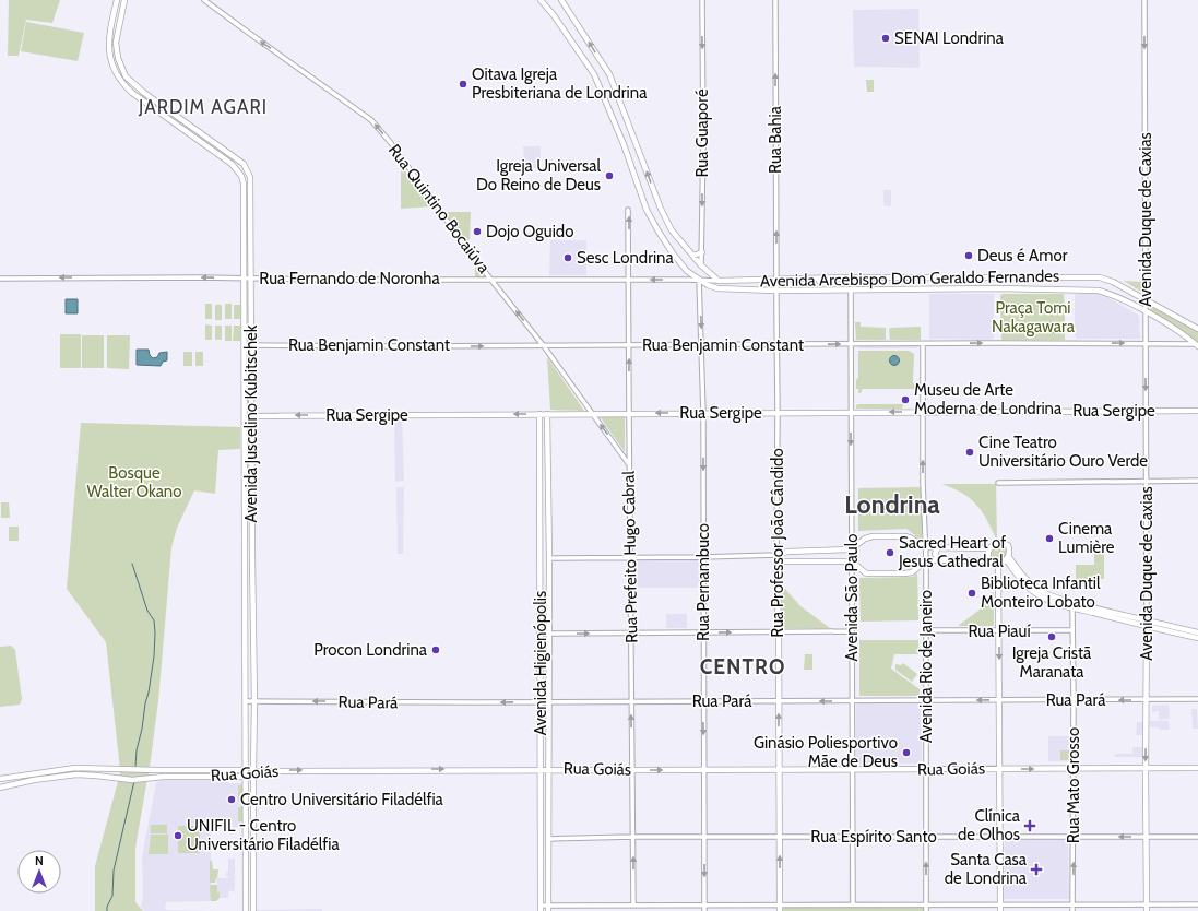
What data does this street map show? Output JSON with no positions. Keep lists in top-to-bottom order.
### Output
{
  "streets": {
    "main road": [
      "Avenida Duque de Caxias",
      "Avenida Arcebispo Dom Geraldo Fernandes",
      "Rua Sergipe",
      "Avenida Juscelino Kubitschek",
      "Rua Professor João Cândido",
      "Avenida Higienópolis",
      "Rua Goiás"
    ],
    "street": [
      "Rua Guaporé",
      "Rua Bahia",
      "Rua Quintino Bocaiúva",
      "Rua Fernando de Noronha",
      "Rua Benjamin Constant",
      "Rua Prefeito Hugo Cabral",
      "Rua Pernambuco",
      "Avenida São Paulo",
      "Rua Piauí",
      "Avenida Rio de Janeiro",
      "Rua Pará",
      "Rua Mato Grosso",
      "Rua Espírito Santo"
    ]
  },
  "crossings": [
    ["Rua Bahia", "Avenida Arcebispo Dom Geraldo Fernandes"],
    ["Rua Bahia", "Rua Professor João Cândido"],
    ["Rua Quintino Bocaiúva", "Rua Fernando de Noronha"],
    ["Rua Quintino Bocaiúva", "Rua Benjamin Constant"],
    ["Rua Quintino Bocaiúva", "Rua Sergipe"],
    ["Rua Quintino Bocaiúva", "Rua Prefeito Hugo Cabral"],
    ["Avenida Duque de Caxias", "Avenida Arcebispo Dom Geraldo Fernandes"],
    ["Avenida Duque de Caxias", "Rua Benjamin Constant"],
    ["Avenida Duque de Caxias", "Rua Sergipe"],
    ["Avenida Duque de Caxias", "Rua Pará"],
    ["Avenida Duque de Caxias", "Rua Goiás"],
    ["Avenida Duque de Caxias", "Rua Espírito Santo"],
    ["Rua Fernando de Noronha", "Avenida Arcebispo Dom Geraldo Fernandes"],
    ["Rua Fernando de Noronha", "Avenida Juscelino Kubitschek"],
    ["Rua Fernando de Noronha", "Rua Prefeito Hugo Cabral"],
    ["Rua Fernando de Noronha", "Rua Pernambuco"],
    ["Avenida Arcebispo Dom Geraldo Fernandes", "Rua Benjamin Constant"],
    ["Avenida Arcebispo Dom Geraldo Fernandes", "Rua Professor João Cândido"],
    ["Avenida Arcebispo Dom Geraldo Fernandes", "Rua Pernambuco"],
    ["Avenida Arcebispo Dom Geraldo Fernandes", "Avenida São Paulo"],
    ["Rua Benjamin Constant", "Avenida Juscelino Kubitschek"],
    ["Rua Benjamin Constant", "Rua Professor João Cândido"],
    ["Rua Benjamin Constant", "Rua Prefeito Hugo Cabral"],
    ["Rua Benjamin Constant", "Rua Pernambuco"],
    ["Rua Benjamin Constant", "Avenida São Paulo"],
    ["Rua Benjamin Constant", "Avenida Rio de Janeiro"],
    ["Rua Sergipe", "Avenida Juscelino Kubitschek"],
    ["Rua Sergipe", "Rua Professor João Cândido"],
    ["Rua Sergipe", "Rua Prefeito Hugo Cabral"],
    ["Rua Sergipe", "Rua Pernambuco"],
    ["Rua Sergipe", "Avenida São Paulo"],
    ["Rua Sergipe", "Avenida Higienópolis"],
    ["Rua Sergipe", "Avenida Rio de Janeiro"],
    ["Avenida Juscelino Kubitschek", "Rua Pará"],
    ["Avenida Juscelino Kubitschek", "Rua Goiás"],
    ["Rua Professor João Cândido", "Rua Pará"],
    ["Rua Professor João Cândido", "Rua Goiás"],
    ["Rua Professor João Cândido", "Rua Espírito Santo"],
    ["Rua Prefeito Hugo Cabral", "Rua Pará"],
    ["Rua Prefeito Hugo Cabral", "Rua Goiás"],
    ["Rua Prefeito Hugo Cabral", "Rua Espírito Santo"],
    ["Rua Pernambuco", "Rua Pará"],
    ["Rua Pernambuco", "Rua Goiás"],
    ["Rua Pernambuco", "Rua Espírito Santo"],
    ["Avenida São Paulo", "Rua Pará"],
    ["Avenida São Paulo", "Rua Goiás"],
    ["Avenida São Paulo", "Rua Espírito Santo"],
    ["Rua Piauí", "Avenida Rio de Janeiro"],
    ["Rua Piauí", "Rua Mato Grosso"],
    ["Avenida Higienópolis", "Rua Pará"],
    ["Avenida Higienópolis", "Rua Goiás"],
    ["Avenida Higienópolis", "Rua Espírito Santo"],
    ["Avenida Rio de Janeiro", "Rua Pará"],
    ["Avenida Rio de Janeiro", "Rua Goiás"],
    ["Avenida Rio de Janeiro", "Rua Espírito Santo"],
    ["Rua Pará", "Rua Mato Grosso"],
    ["Rua Goiás", "Rua Mato Grosso"],
    ["Rua Mato Grosso", "Rua Espírito Santo"]
  ],
  "one_way": [
    "Rua Guaporé",
    "Rua Bahia",
    "Rua Quintino Bocaiúva",
    "Avenida Duque de Caxias",
    "Rua Fernando de Noronha",
    "Rua Benjamin Constant",
    "Rua Sergipe",
    "Rua Prefeito Hugo Cabral",
    "Rua Pernambuco",
    "Avenida Rio de Janeiro",
    "Rua Pará"
  ],
  "districts": ["JARDIM AGARI", "Londrina", "CENTRO"],
  "parks": ["Praça Tomi Nakagawara", "Bosque Walter Okano"],
  "places": {
    "other": [
      "SENAI Londrina",
      "Oitava Igreja Presbiteriana de Londrina",
      "Igreja Universal Do Reino de Deus",
      "Dojo Oguido",
      "Deus é Amor",
      "Sesc Londrina",
      "Museu de Arte Moderna de Londrina",
      "Cine Teatro Universitário Ouro Verde",
      "Cinema Lumière",
      "Sacred Heart of Jesus Cathedral",
      "Biblioteca Infantil Monteiro Lobato",
      "Igreja Cristã Maranata",
      "Procon Londrina",
      "Ginásio Poliesportivo Mãe de Deus",
      "Centro Universitário Filadélfia",
      "UNIFIL - Centro Universitário Filadélfia"
    ],
    "health": ["Clínica de Olhos", "Santa Casa de Londrina"]
  },
  "north": "top"
}
